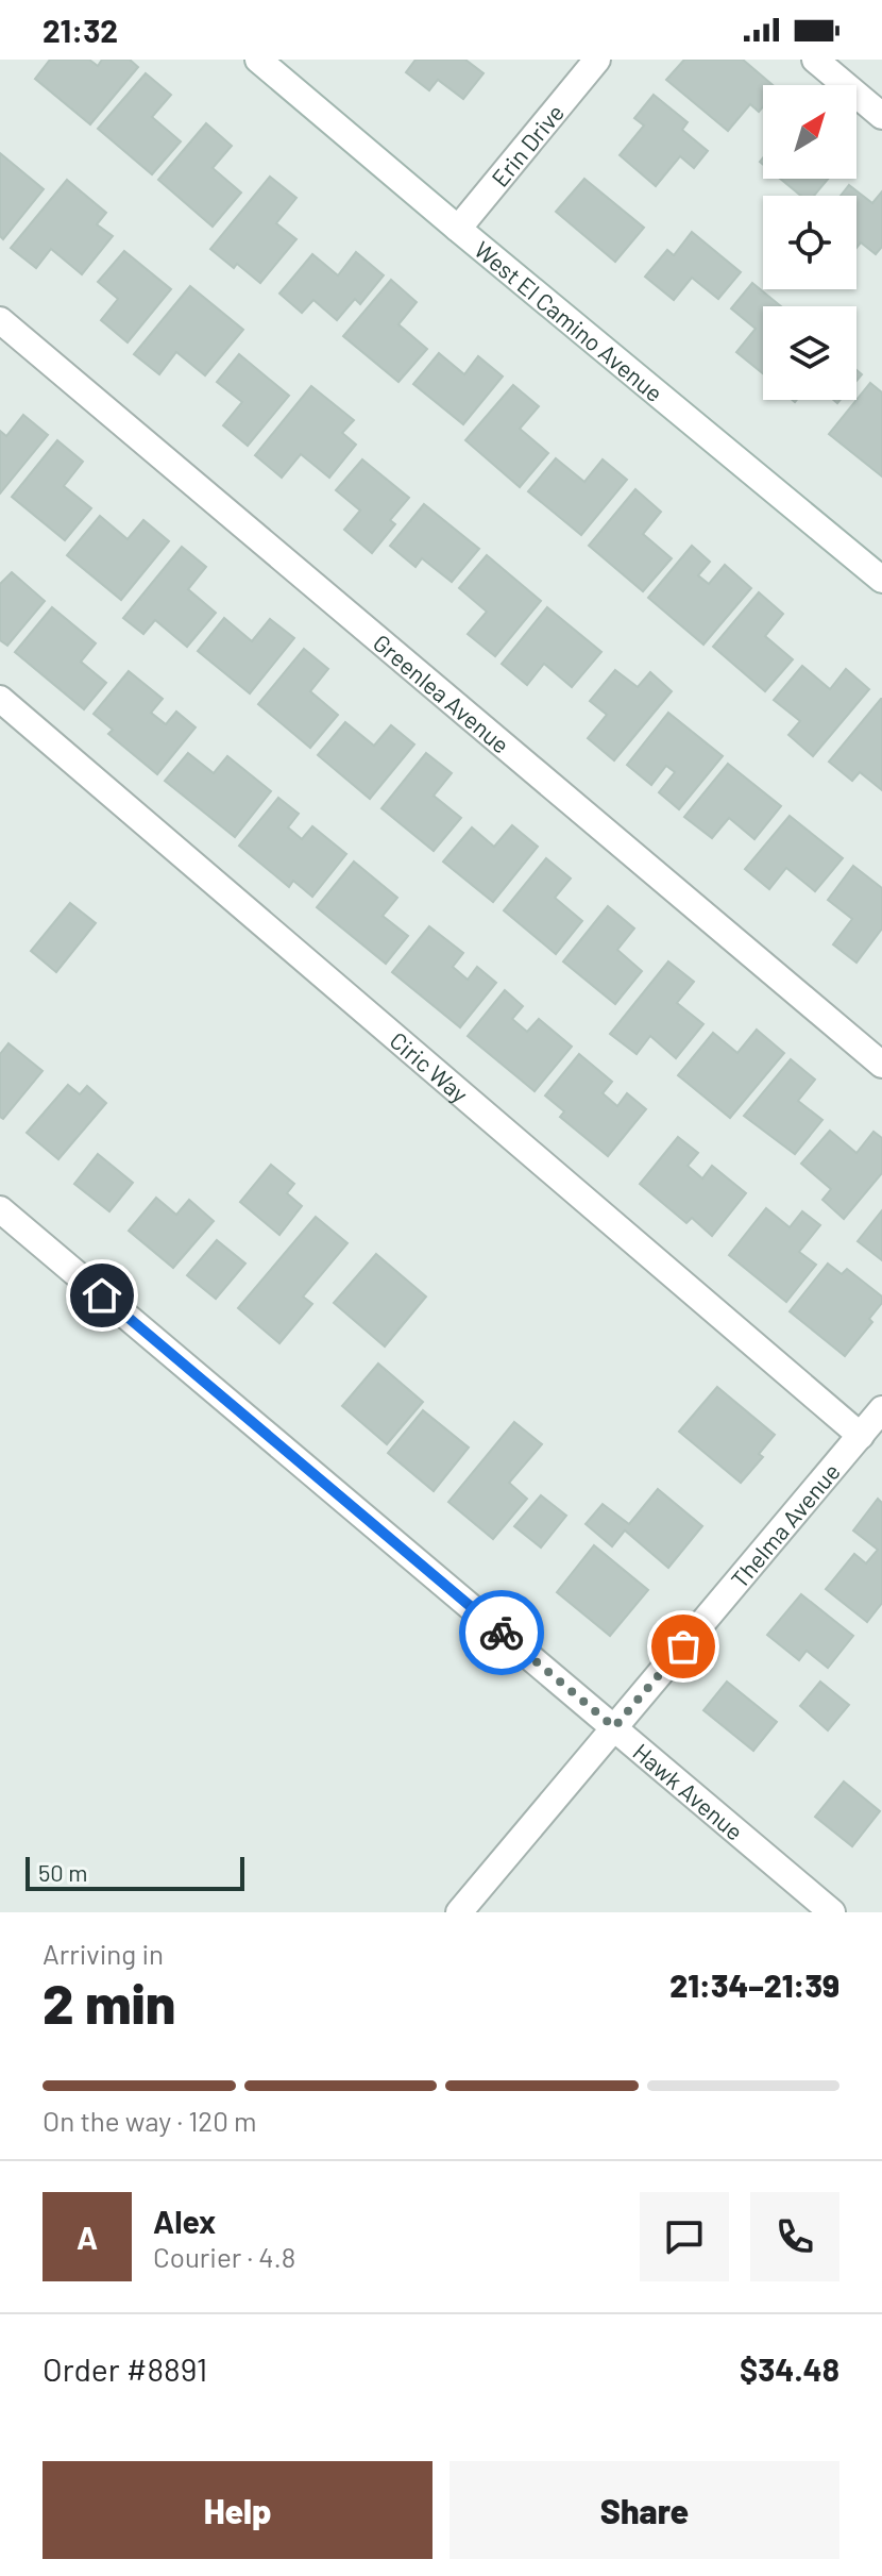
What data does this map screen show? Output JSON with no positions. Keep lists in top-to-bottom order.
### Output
{
  "streets": {
    "street": [
      "Erin Drive",
      "West El Camino Avenue",
      "Greenlea Avenue",
      "Ciric Way",
      "Thelma Avenue",
      "Hawk Avenue"
    ]
  },
  "crossings": [
    ["Erin Drive", "West El Camino Avenue"],
    ["Ciric Way", "Thelma Avenue"],
    ["Thelma Avenue", "Hawk Avenue"]
  ],
  "scale_bar": "50 m",
  "north": "top right",
  "page": {
    "status": "21:32",
    "scale": "50 m",
    "heading": ["2 min", "Arriving in", "21:34–21:39"],
    "panel": [
      "Alex",
      "Courier · 4.8",
      "Order #8891",
      "$34.48"
    ],
    "bar": "On the way · 120 m",
    "round": "A",
    "buttons": ["Help", "Share"]
  }
}
